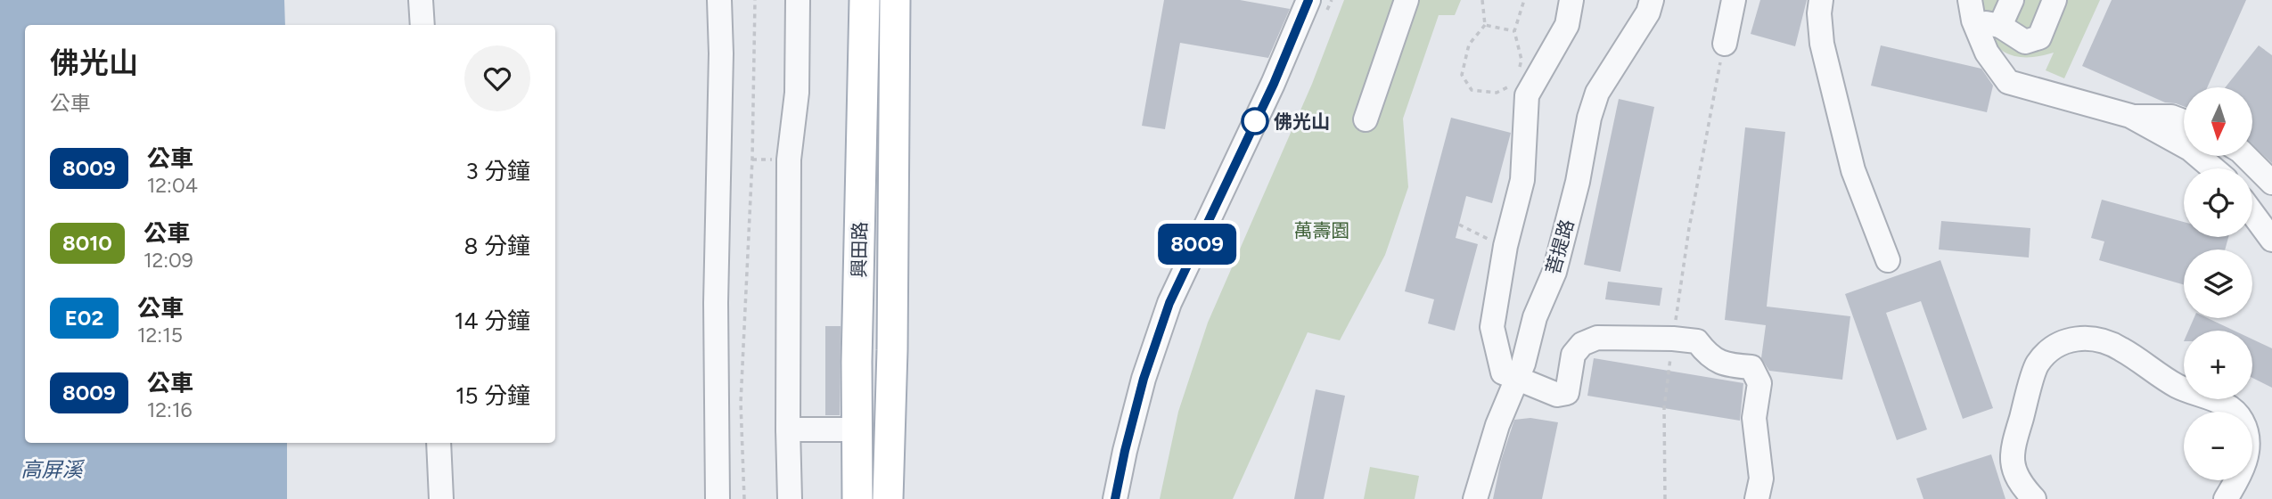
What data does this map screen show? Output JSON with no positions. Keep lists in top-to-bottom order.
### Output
{
  "streets": {
    "main road": ["興田路"],
    "street": ["菩提路"]
  },
  "water": ["高屏溪"],
  "parks": ["萬壽園"],
  "places": ["佛光山"],
  "lines": ["bus line 8009"],
  "north": "bottom",
  "page": {
    "on_map": "8009",
    "heading": ["佛光山", "公車"],
    "map_buttons": ["+", "−"],
    "list": [
      {
        "mark": "8009",
        "name": "公車",
        "note": "12:04",
        "value": "3 分鐘"
      },
      {
        "mark": "8010",
        "name": "公車",
        "note": "12:09",
        "value": "8 分鐘"
      },
      {
        "mark": "E02",
        "name": "公車",
        "note": "12:15",
        "value": "14 分鐘"
      },
      {
        "mark": "8009",
        "name": "公車",
        "note": "12:16",
        "value": "15 分鐘"
      }
    ]
  }
}
